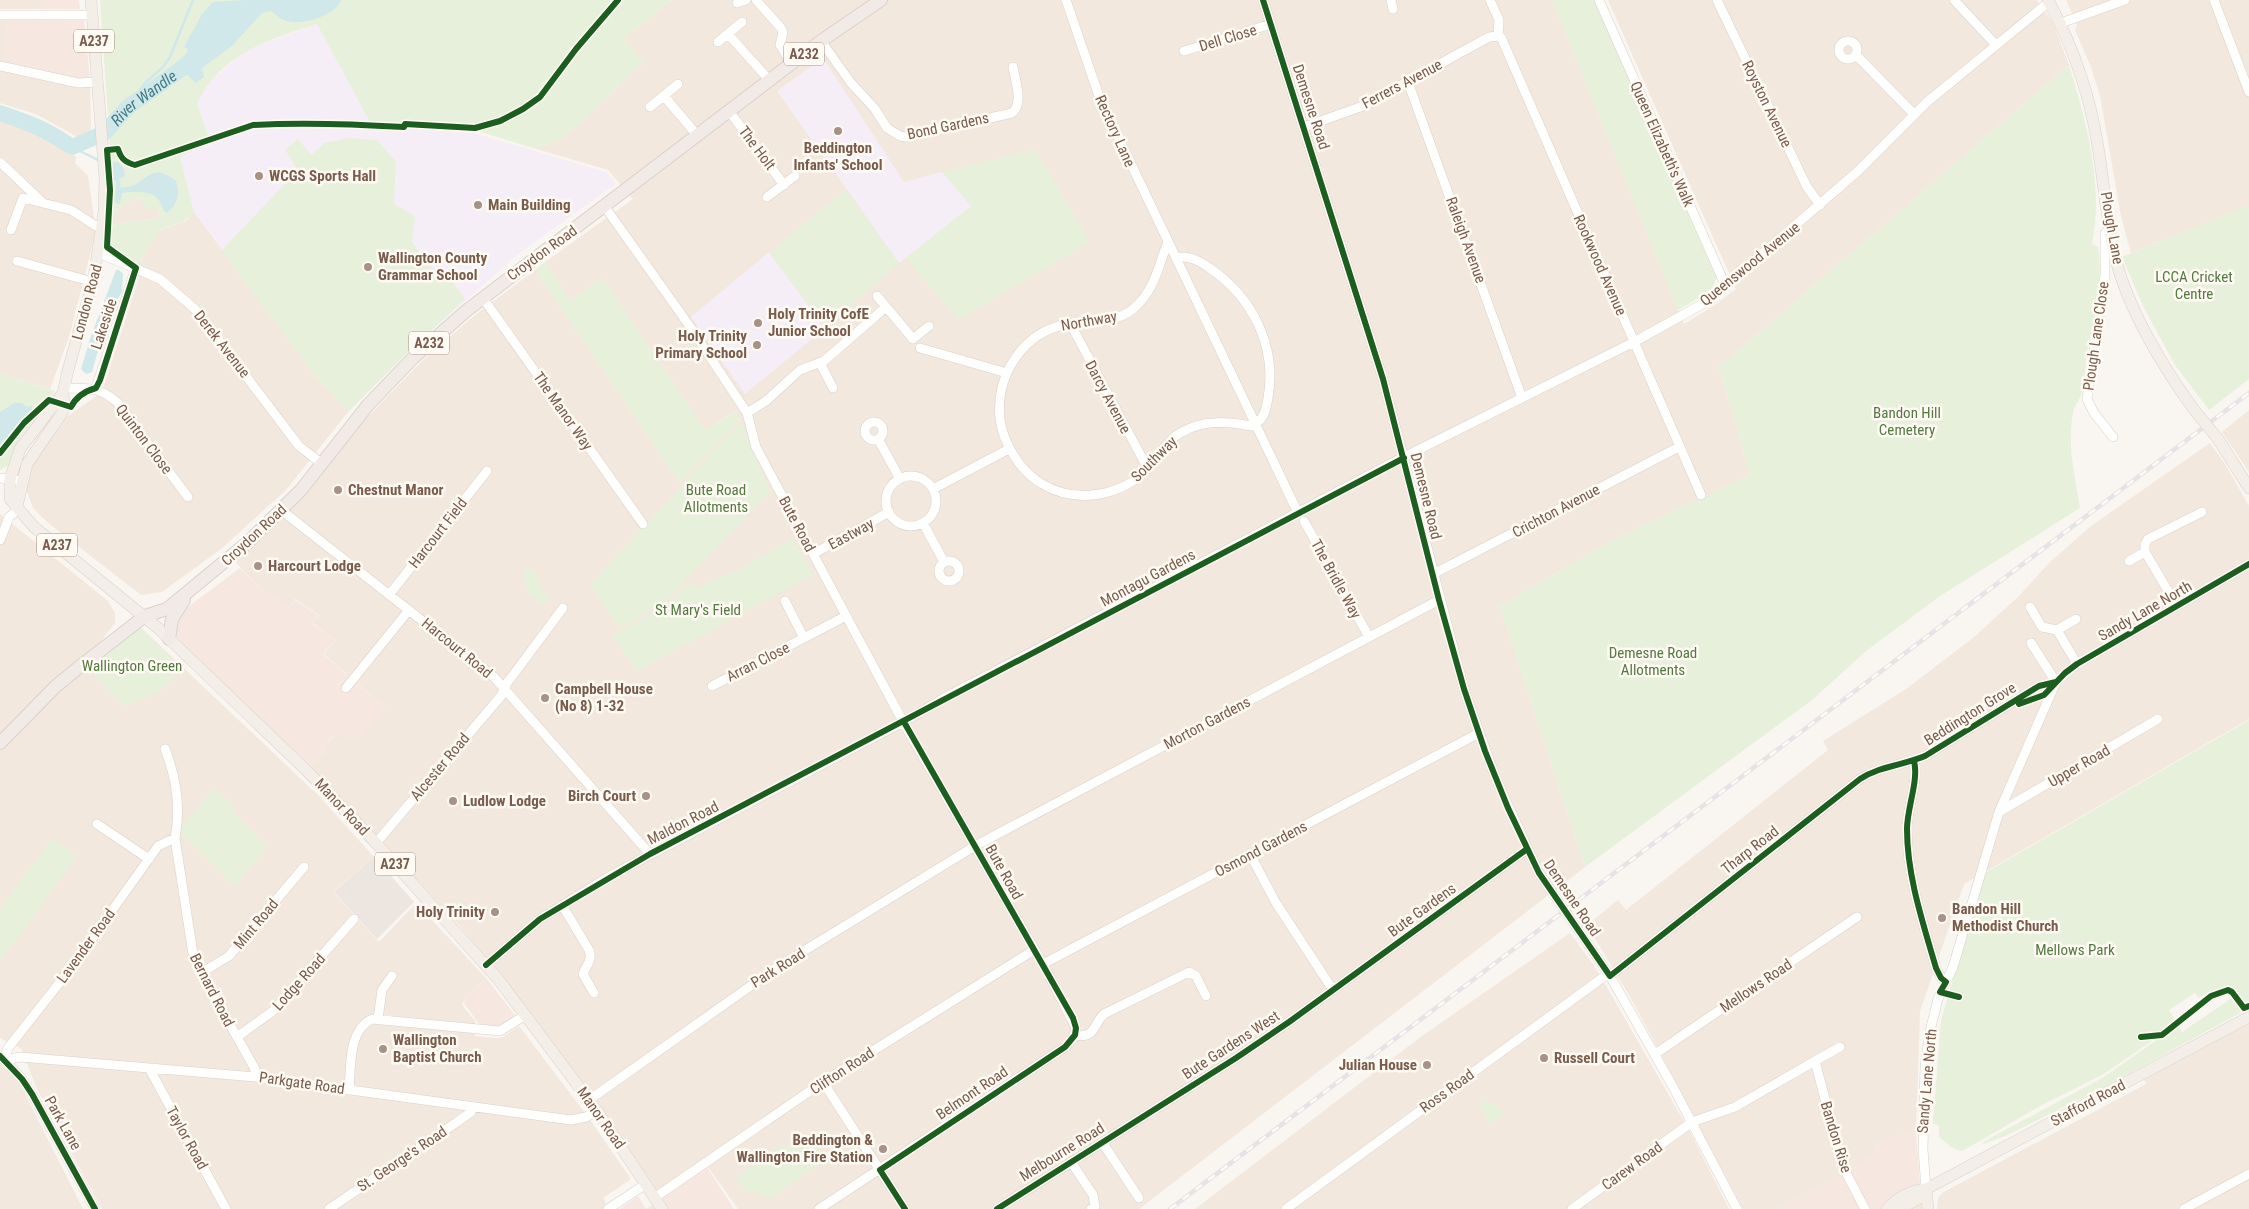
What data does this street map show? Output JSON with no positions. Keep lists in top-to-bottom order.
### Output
{
  "streets": {
    "highway": ["A232", "Croydon Road"],
    "main road": [
      "A237",
      "Plough Lane",
      "London Road",
      "Manor Road",
      "Stafford Road"
    ],
    "street": [
      "Dell Close",
      "Ferrers Avenue",
      "Royston Avenue",
      "Demesne Road",
      "Bond Gardens",
      "Rectory Lane",
      "Queen Elizabeth's Walk",
      "The Holt",
      "Raleigh Avenue",
      "Queenswood Avenue",
      "Rookwood Avenue",
      "Northway",
      "Lakeside",
      "Plough Lane Close",
      "Derek Avenue",
      "Darcy Avenue",
      "The Manor Way",
      "Quinton Close",
      "Southway",
      "Crichton Avenue",
      "Bute Road",
      "Harcourt Field",
      "Eastway",
      "Montagu Gardens",
      "The Bridle Way",
      "Sandy Lane North",
      "Harcourt Road",
      "Arran Close",
      "Beddington Grove",
      "Morton Gardens",
      "Upper Road",
      "Alcester Road",
      "Maldon Road",
      "Osmond Gardens",
      "Tharp Road",
      "Bute Gardens",
      "Mint Road",
      "Lavender Road",
      "Park Road",
      "Lodge Road",
      "Mellows Road",
      "Bernard Road",
      "Bute Gardens West",
      "Clifton Road",
      "Parkgate Road",
      "Ross Road",
      "Belmont Road",
      "Park Lane",
      "Bandon Rise",
      "Taylor Road",
      "Melbourne Road",
      "St. George's Road",
      "Carew Road"
    ]
  },
  "crossings": [
    ["Dell Close", "Demesne Road"],
    ["A237", "A232"],
    ["A237", "Croydon Road"],
    ["A237", "London Road"],
    ["A237", "Manor Road"],
    ["A232", "Croydon Road"],
    ["A232", "Manor Road"],
    ["Ferrers Avenue", "Demesne Road"],
    ["Ferrers Avenue", "Raleigh Avenue"],
    ["Ferrers Avenue", "Rookwood Avenue"],
    ["Royston Avenue", "Queenswood Avenue"],
    ["Demesne Road", "Queenswood Avenue"],
    ["Demesne Road", "Crichton Avenue"],
    ["Demesne Road", "Montagu Gardens"],
    ["Demesne Road", "Morton Gardens"],
    ["Demesne Road", "Osmond Gardens"],
    ["Demesne Road", "Tharp Road"],
    ["Demesne Road", "Bute Gardens"],
    ["Demesne Road", "Mellows Road"],
    ["Demesne Road", "Ross Road"],
    ["Demesne Road", "Carew Road"],
    ["Bond Gardens", "Croydon Road"],
    ["Rectory Lane", "Northway"],
    ["Rectory Lane", "Southway"],
    ["Rectory Lane", "Montagu Gardens"],
    ["Queen Elizabeth's Walk", "Queenswood Avenue"],
    ["The Holt", "Croydon Road"],
    ["Plough Lane", "Queenswood Avenue"],
    ["Plough Lane", "Plough Lane Close"],
    ["Raleigh Avenue", "Queenswood Avenue"],
    ["Croydon Road", "Derek Avenue"],
    ["Croydon Road", "The Manor Way"],
    ["Croydon Road", "Bute Road"],
    ["Croydon Road", "Harcourt Road"],
    ["Croydon Road", "Manor Road"],
    ["Queenswood Avenue", "Rookwood Avenue"],
    ["Queenswood Avenue", "Montagu Gardens"],
    ["Rookwood Avenue", "Crichton Avenue"],
    ["London Road", "Derek Avenue"],
    ["Northway", "Darcy Avenue"],
    ["Northway", "Southway"],
    ["Lakeside", "Derek Avenue"],
    ["Lakeside", "Quinton Close"],
    ["Darcy Avenue", "Southway"],
    ["Bute Road", "Eastway"],
    ["Bute Road", "Montagu Gardens"],
    ["Bute Road", "Arran Close"],
    ["Bute Road", "Morton Gardens"],
    ["Bute Road", "Maldon Road"],
    ["Bute Road", "Osmond Gardens"],
    ["Bute Road", "Park Road"],
    ["Bute Road", "Clifton Road"],
    ["Bute Road", "Belmont Road"],
    ["Harcourt Field", "Harcourt Road"],
    ["Montagu Gardens", "Maldon Road"],
    ["The Bridle Way", "Morton Gardens"],
    ["Sandy Lane North", "Beddington Grove"],
    ["Sandy Lane North", "Upper Road"],
    ["Sandy Lane North", "Stafford Road"],
    ["Harcourt Road", "Alcester Road"],
    ["Harcourt Road", "Maldon Road"],
    ["Beddington Grove", "Tharp Road"],
    ["Morton Gardens", "Park Road"],
    ["Alcester Road", "Manor Road"],
    ["Manor Road", "Maldon Road"],
    ["Manor Road", "Park Road"],
    ["Manor Road", "Clifton Road"],
    ["Manor Road", "Parkgate Road"],
    ["Tharp Road", "Ross Road"],
    ["Bute Gardens", "Bute Gardens West"],
    ["Mint Road", "Bernard Road"],
    ["Lavender Road", "Bernard Road"],
    ["Lavender Road", "Parkgate Road"],
    ["Lavender Road", "Park Lane"],
    ["Lodge Road", "Bernard Road"],
    ["Bernard Road", "Parkgate Road"],
    ["Bute Gardens West", "Melbourne Road"],
    ["Parkgate Road", "Park Lane"],
    ["Parkgate Road", "Taylor Road"],
    ["Parkgate Road", "St. George's Road"]
  ],
  "water": ["River Wandle"],
  "parks": [
    "LCCA Cricket Centre",
    "Bandon Hill Cemetery",
    "Bute Road Allotments",
    "St Mary's Field",
    "Demesne Road Allotments",
    "Wallington Green",
    "Mellows Park"
  ],
  "places": [
    "Beddington Infants' School",
    "WCGS Sports Hall",
    "Main Building",
    "Wallington County Grammar School",
    "Holy Trinity CofE Junior School",
    "Holy Trinity Primary School",
    "Chestnut Manor",
    "Harcourt Lodge",
    "Campbell House (No 8) 1-32",
    "Birch Court",
    "Ludlow Lodge",
    "Holy Trinity",
    "Bandon Hill Methodist Church",
    "Wallington Baptist Church",
    "Russell Court",
    "Julian House",
    "Beddington & Wallington Fire Station"
  ]
}
